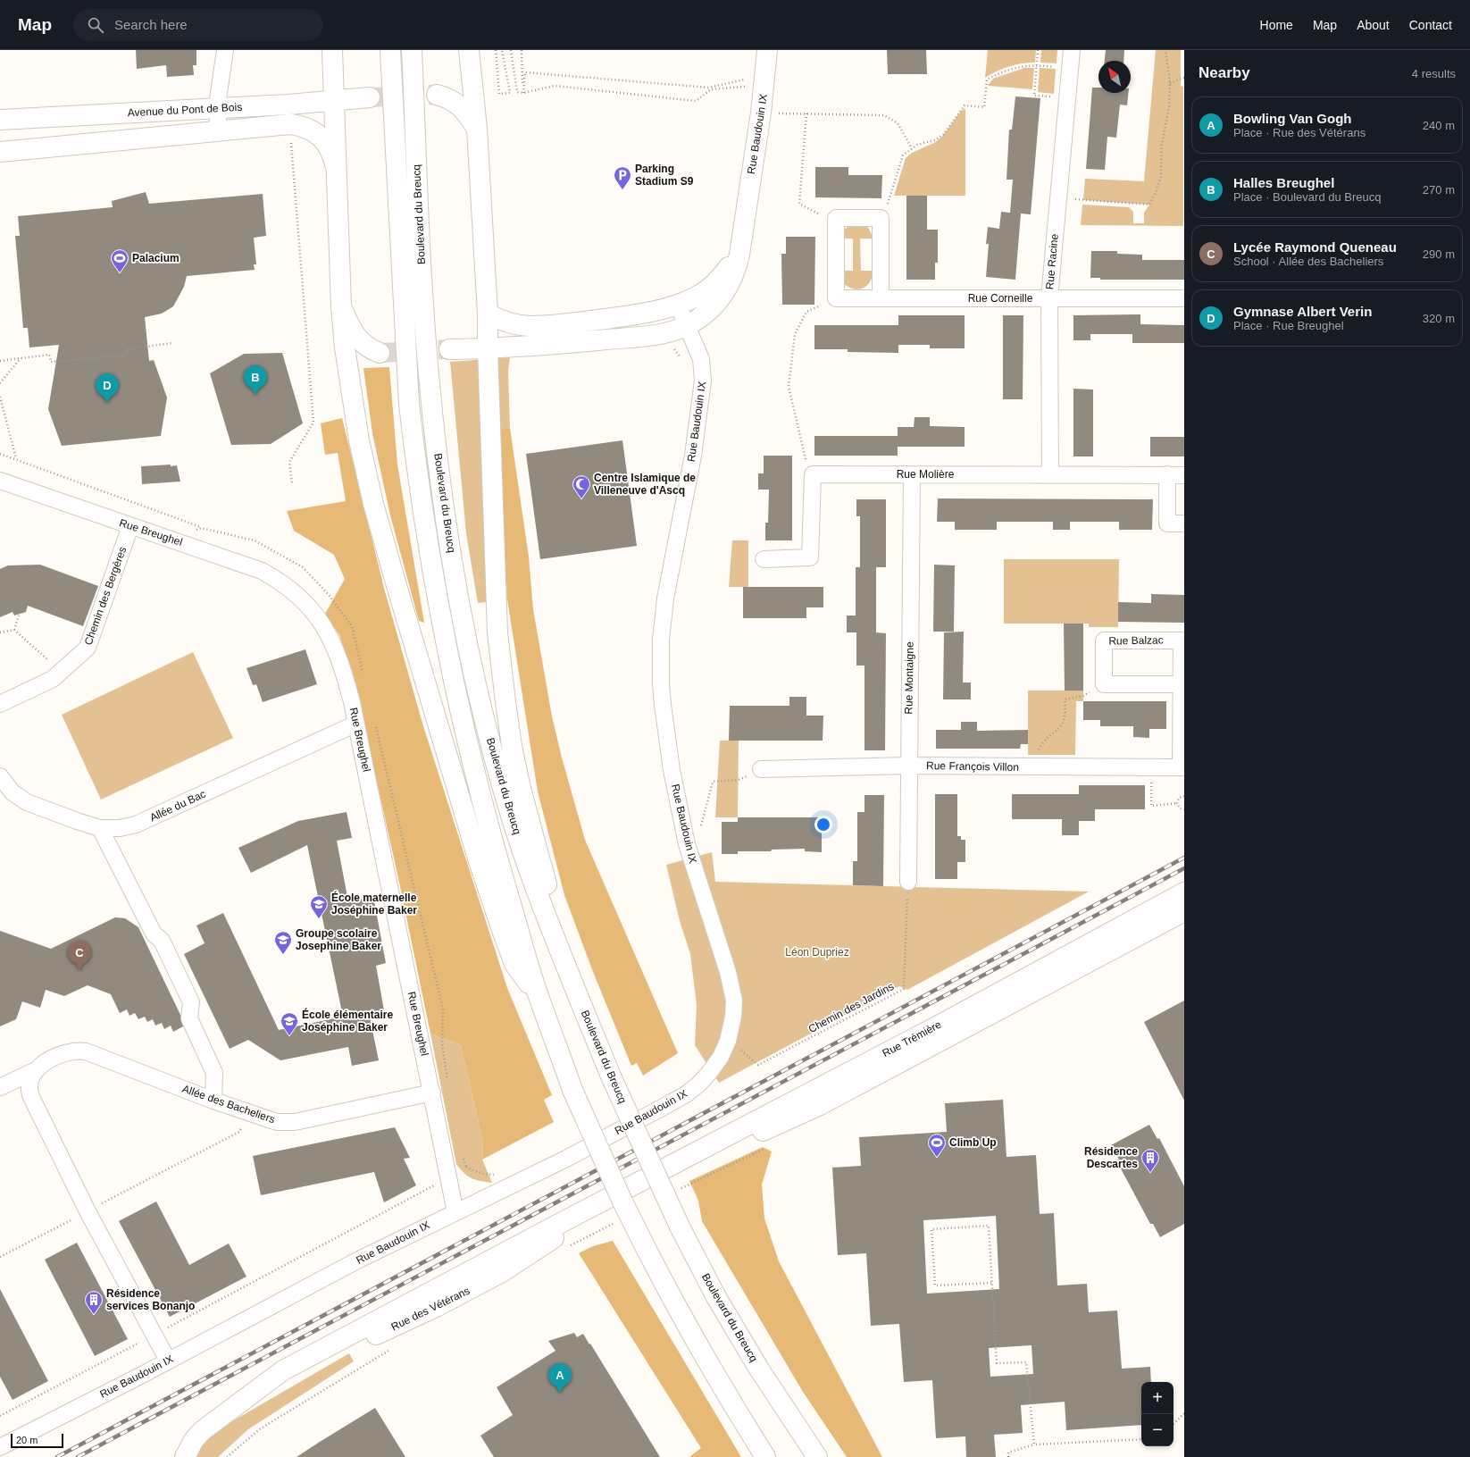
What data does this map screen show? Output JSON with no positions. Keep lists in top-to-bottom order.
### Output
{
  "streets": {
    "main road": [
      "Avenue du Pont de Bois",
      "Rue Baudouin IX",
      "Boulevard du Breucq",
      "Rue Trémière",
      "Rue des Vétérans"
    ],
    "street": [
      "Rue Racine",
      "Rue Corneille",
      "Rue Molière",
      "Rue Breughel",
      "Chemin des Bergères",
      "Rue Balzac",
      "Rue Montaigne",
      "Rue François Villon",
      "Allée du Bac",
      "Allée des Bacheliers"
    ],
    "path": ["Chemin des Jardins"]
  },
  "crossings": [
    ["Rue Baudouin IX", "Rue Breughel"],
    ["Rue Baudouin IX", "Chemin des Jardins"],
    ["Rue Racine", "Rue Corneille"],
    ["Rue Racine", "Rue Molière"],
    ["Rue Molière", "Rue Montaigne"],
    ["Rue Breughel", "Chemin des Bergères"],
    ["Rue Breughel", "Allée du Bac"],
    ["Rue Breughel", "Allée des Bacheliers"],
    ["Rue Balzac", "Rue François Villon"],
    ["Rue Montaigne", "Rue François Villon"],
    ["Rue Montaigne", "Chemin des Jardins"],
    ["Rue Trémière", "Rue des Vétérans"]
  ],
  "parks": ["Léon Dupriez"],
  "places": {
    "parking": ["Parking Stadium S9"],
    "sports": ["Palacium", "Climb Up"],
    "mosque": ["Centre Islamique de Villeneuve d'Ascq"],
    "school or university": ["École maternelle Joséphine Baker", "Groupe scolaire Josephine Baker", "École élémentaire Joséphine Baker"],
    "building": ["Résidence Descartes", "Résidence services Bonanjo"]
  },
  "scale_bar": "20 m",
  "north": "top left",
  "page": {
    "header": "Map",
    "search": "Search here",
    "nav": [
      "Home",
      "Map",
      "About",
      "Contact"
    ],
    "heading": ["Nearby", "4 results"],
    "list": [
      {
        "mark": "A",
        "name": "Bowling Van Gogh",
        "note": "Place · Rue des Vétérans",
        "value": "240 m"
      },
      {
        "mark": "B",
        "name": "Halles Breughel",
        "note": "Place · Boulevard du Breucq",
        "value": "270 m"
      },
      {
        "mark": "C",
        "name": "Lycée Raymond Queneau",
        "note": "School · Allée des Bacheliers",
        "value": "290 m"
      },
      {
        "mark": "D",
        "name": "Gymnase Albert Verin",
        "note": "Place · Rue Breughel",
        "value": "320 m"
      }
    ],
    "pins": [
      "B",
      "D",
      "C",
      "A"
    ],
    "map_buttons": ["+", "−"],
    "scale": "20 m"
  }
}
